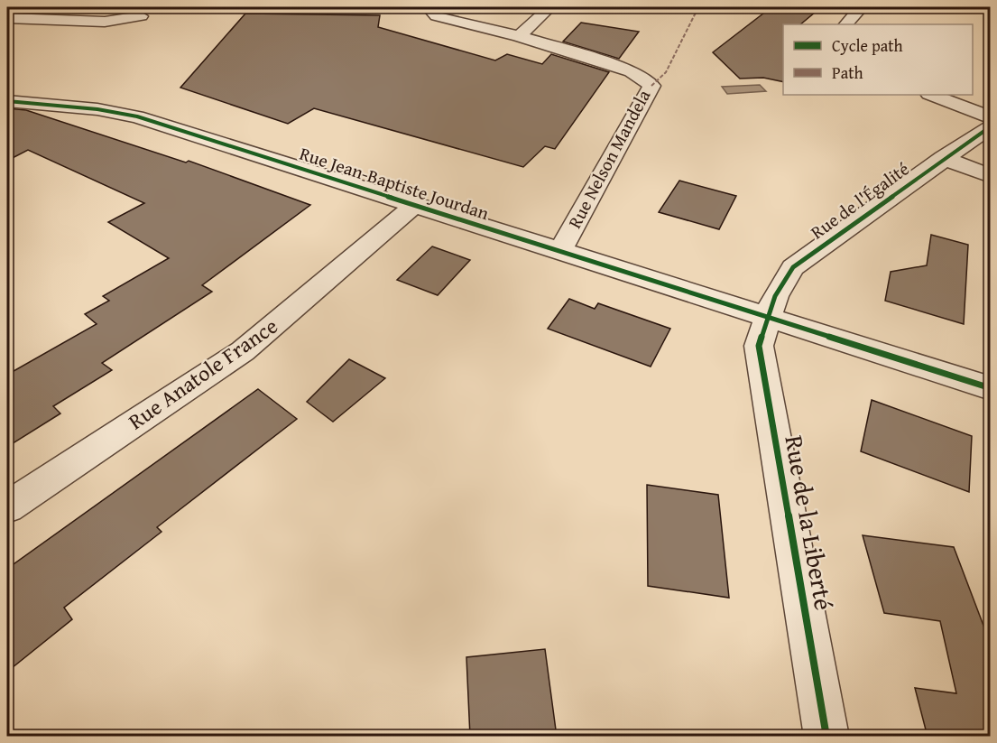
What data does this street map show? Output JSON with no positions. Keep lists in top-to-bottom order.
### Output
{
  "streets": {
    "street": [
      "Rue Nelson Mandela",
      "Rue Jean-Baptiste Jourdan",
      "Rue de l'Égalité",
      "Rue Anatole France",
      "Rue de la Liberté"
    ]
  },
  "crossings": [
    ["Rue Nelson Mandela", "Rue Jean-Baptiste Jourdan"],
    ["Rue Jean-Baptiste Jourdan", "Rue de l'Égalité"],
    ["Rue Jean-Baptiste Jourdan", "Rue Anatole France"],
    ["Rue Jean-Baptiste Jourdan", "Rue de la Liberté"],
    ["Rue de l'Égalité", "Rue de la Liberté"]
  ],
  "legend": ["Cycle path", "Path"]
}
